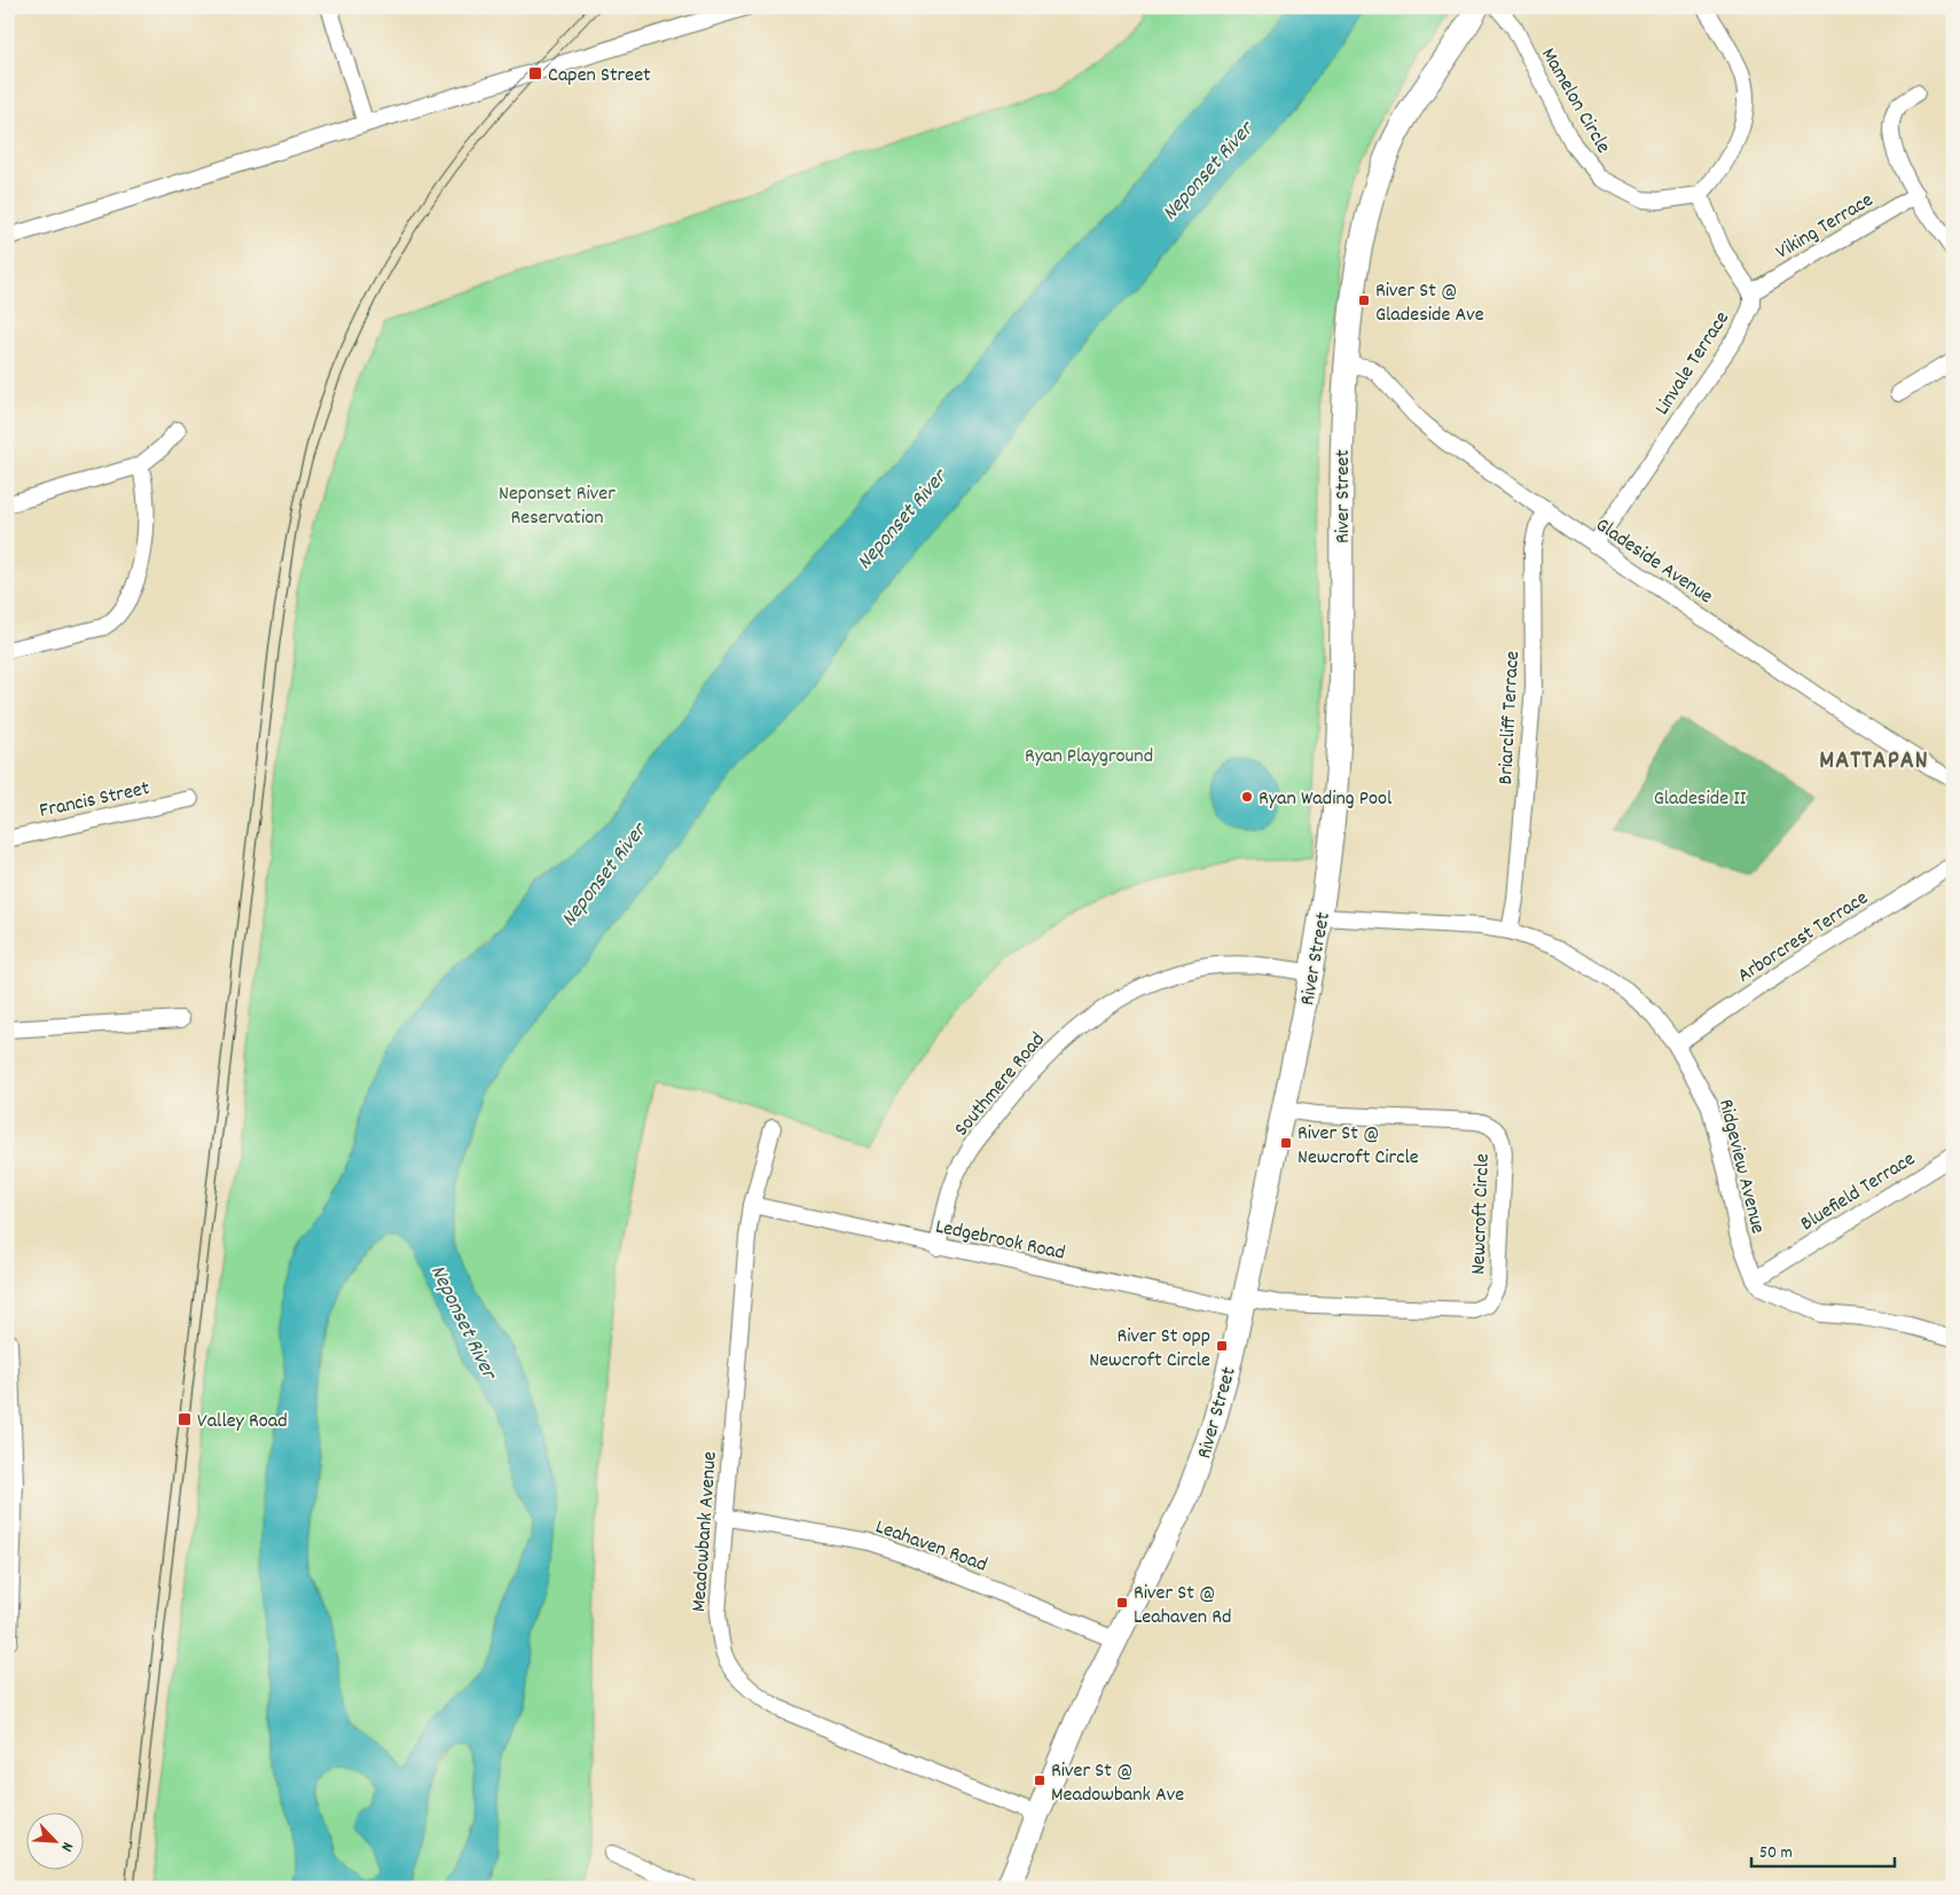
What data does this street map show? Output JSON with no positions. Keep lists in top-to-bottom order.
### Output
{
  "streets": {
    "main road": ["River Street"],
    "street": [
      "Mamelon Circle",
      "Viking Terrace",
      "Linvale Terrace",
      "Gladeside Avenue",
      "Briarcliff Terrace",
      "Francis Street",
      "Arborcrest Terrace",
      "Southmere Road",
      "Ridgeview Avenue",
      "Bluefield Terrace",
      "Newcroft Circle",
      "Ledgebrook Road",
      "Meadowbank Avenue",
      "Leahaven Road"
    ]
  },
  "crossings": [
    ["Viking Terrace", "Linvale Terrace"],
    ["Linvale Terrace", "Gladeside Avenue"],
    ["River Street", "Gladeside Avenue"],
    ["River Street", "Southmere Road"],
    ["River Street", "Ridgeview Avenue"],
    ["River Street", "Newcroft Circle"],
    ["River Street", "Ledgebrook Road"],
    ["River Street", "Meadowbank Avenue"],
    ["River Street", "Leahaven Road"],
    ["Gladeside Avenue", "Briarcliff Terrace"],
    ["Briarcliff Terrace", "Ridgeview Avenue"],
    ["Arborcrest Terrace", "Ridgeview Avenue"],
    ["Southmere Road", "Ledgebrook Road"],
    ["Ridgeview Avenue", "Bluefield Terrace"],
    ["Newcroft Circle", "Ledgebrook Road"],
    ["Ledgebrook Road", "Meadowbank Avenue"],
    ["Meadowbank Avenue", "Leahaven Road"]
  ],
  "districts": ["MATTAPAN"],
  "water": ["Neponset River"],
  "parks": ["Neponset River Reservation", "Ryan Playground", "Gladeside II"],
  "places": {
    "transit": [
      "Capen Street",
      "River St @ Gladeside Ave",
      "River St @ Newcroft Circle",
      "River St opp Newcroft Circle",
      "Valley Road",
      "River St @ Leahaven Rd",
      "River St @ Meadowbank Ave"
    ],
    "other": ["Ryan Wading Pool"]
  },
  "scale_bar": "50 m",
  "north": "bottom right"
}
